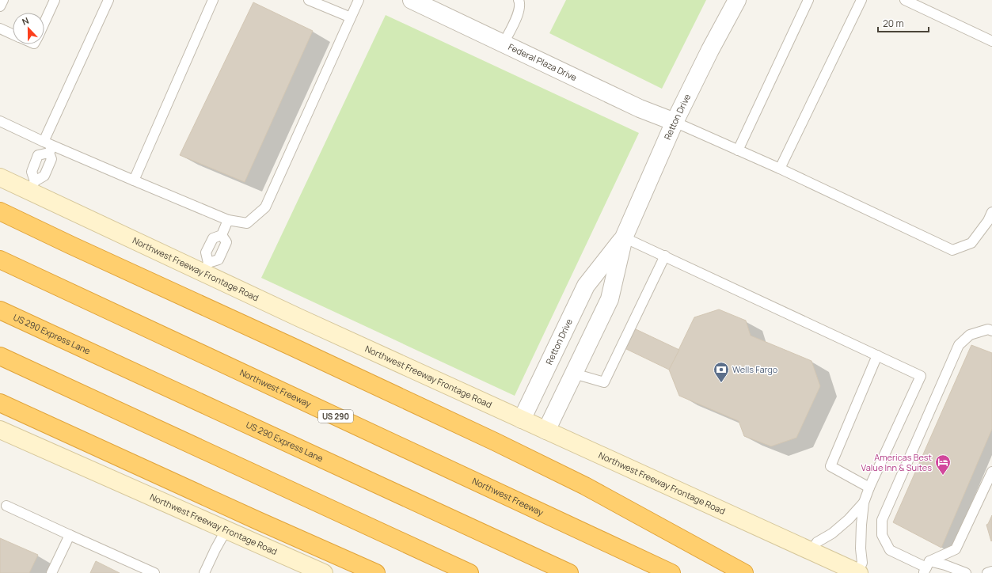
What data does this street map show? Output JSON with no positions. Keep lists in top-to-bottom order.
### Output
{
  "streets": {
    "highway": ["US 290 Express Lane", "Northwest Freeway", "US 290"],
    "main road": ["Northwest Freeway Frontage Road"],
    "street": ["Federal Plaza Drive", "Retton Drive"]
  },
  "crossings": [
    ["Federal Plaza Drive", "Retton Drive"],
    ["Retton Drive", "Northwest Freeway Frontage Road"]
  ],
  "places": {
    "bank": ["Wells Fargo"],
    "hotel": ["Americas Best Value Inn & Suites"]
  },
  "scale_bar": "20 m",
  "north": "top"
}
